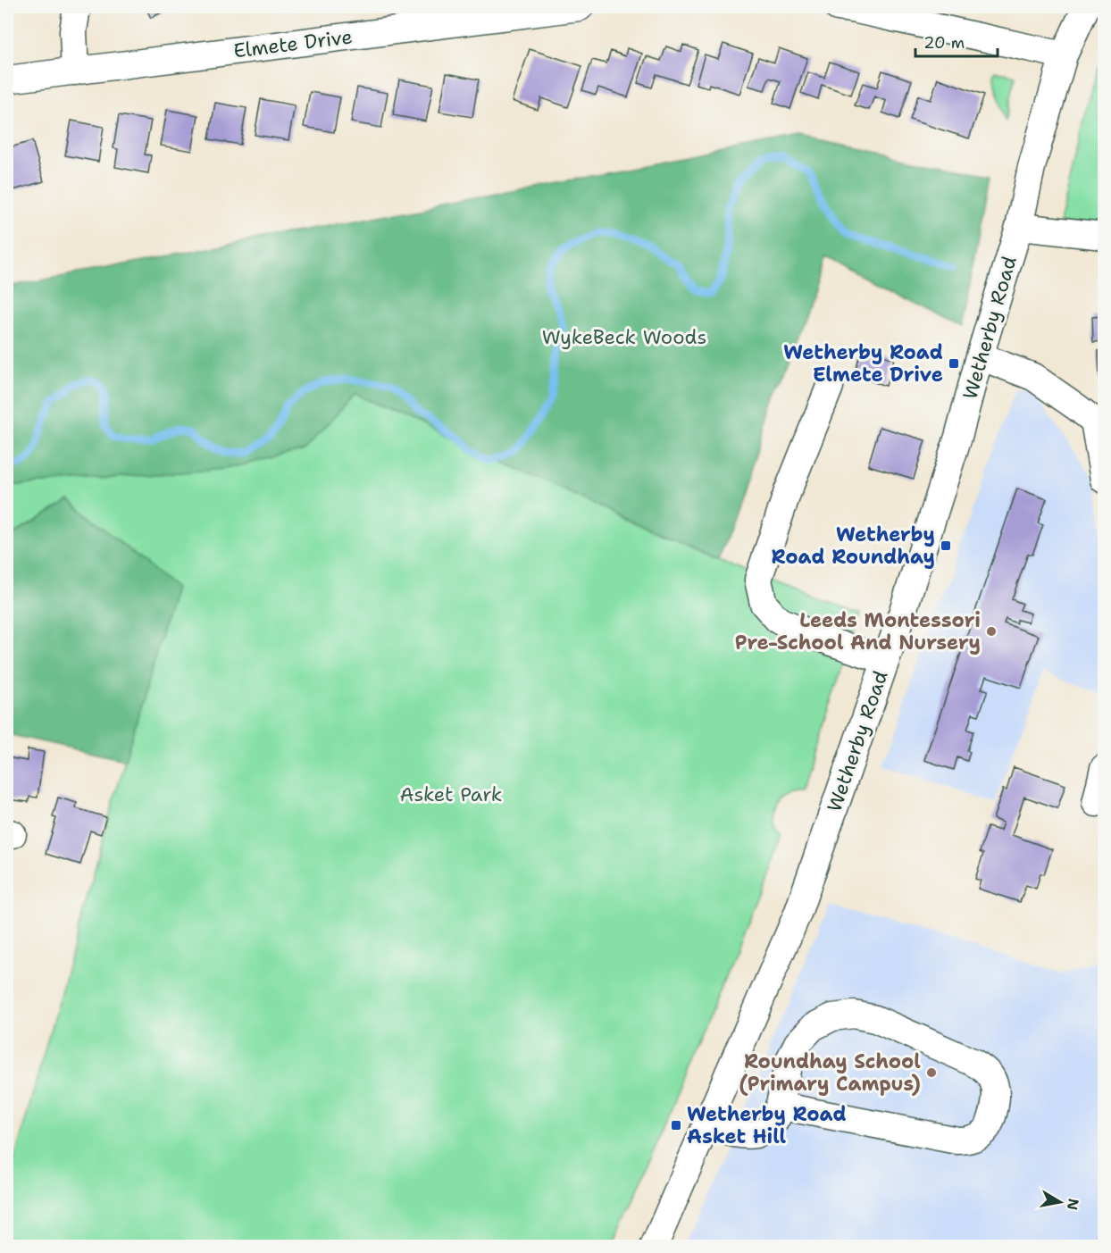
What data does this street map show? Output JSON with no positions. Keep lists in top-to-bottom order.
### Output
{
  "streets": {
    "street": ["Elmete Drive", "Wetherby Road"]
  },
  "parks": ["WykeBeck Woods", "Asket Park"],
  "places": {
    "transit": ["Wetherby Road Elmete Drive", "Wetherby Road Roundhay", "Wetherby Road Asket Hill"],
    "other": ["Leeds Montessori Pre-School And Nursery", "Roundhay School (Primary Campus)"]
  },
  "scale_bar": "20 m",
  "north": "right"
}
